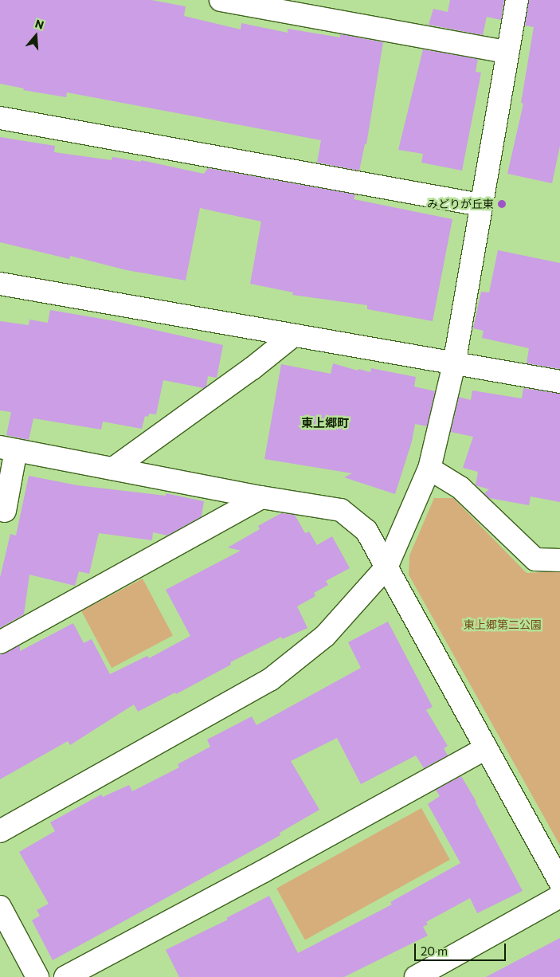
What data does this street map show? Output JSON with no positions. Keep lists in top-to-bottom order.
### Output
{
  "districts": ["東上郷町"],
  "parks": ["東上郷第二公園"],
  "places": ["みどりが丘東"],
  "scale_bar": "20 m",
  "north": "top"
}
